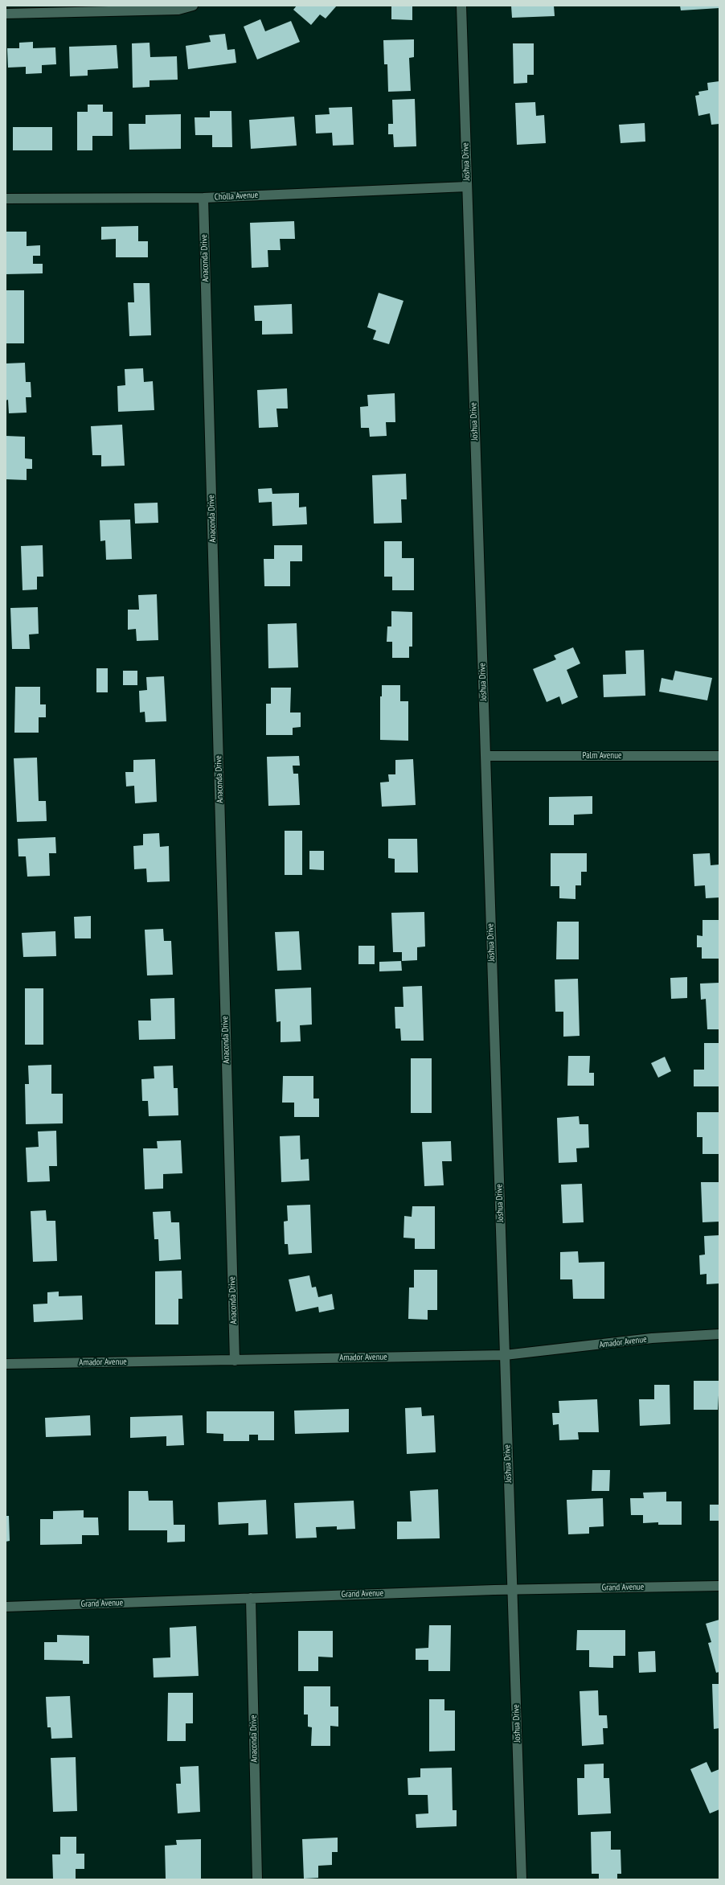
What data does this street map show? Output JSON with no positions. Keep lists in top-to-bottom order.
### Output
{
  "streets": {
    "street": [
      "Joshua Drive",
      "Cholla Avenue",
      "Anaconda Drive",
      "Palm Avenue",
      "Amador Avenue",
      "Grand Avenue"
    ]
  },
  "crossings": [
    ["Joshua Drive", "Cholla Avenue"],
    ["Joshua Drive", "Palm Avenue"],
    ["Joshua Drive", "Amador Avenue"],
    ["Joshua Drive", "Grand Avenue"],
    ["Cholla Avenue", "Anaconda Drive"],
    ["Anaconda Drive", "Amador Avenue"],
    ["Anaconda Drive", "Grand Avenue"]
  ]
}
